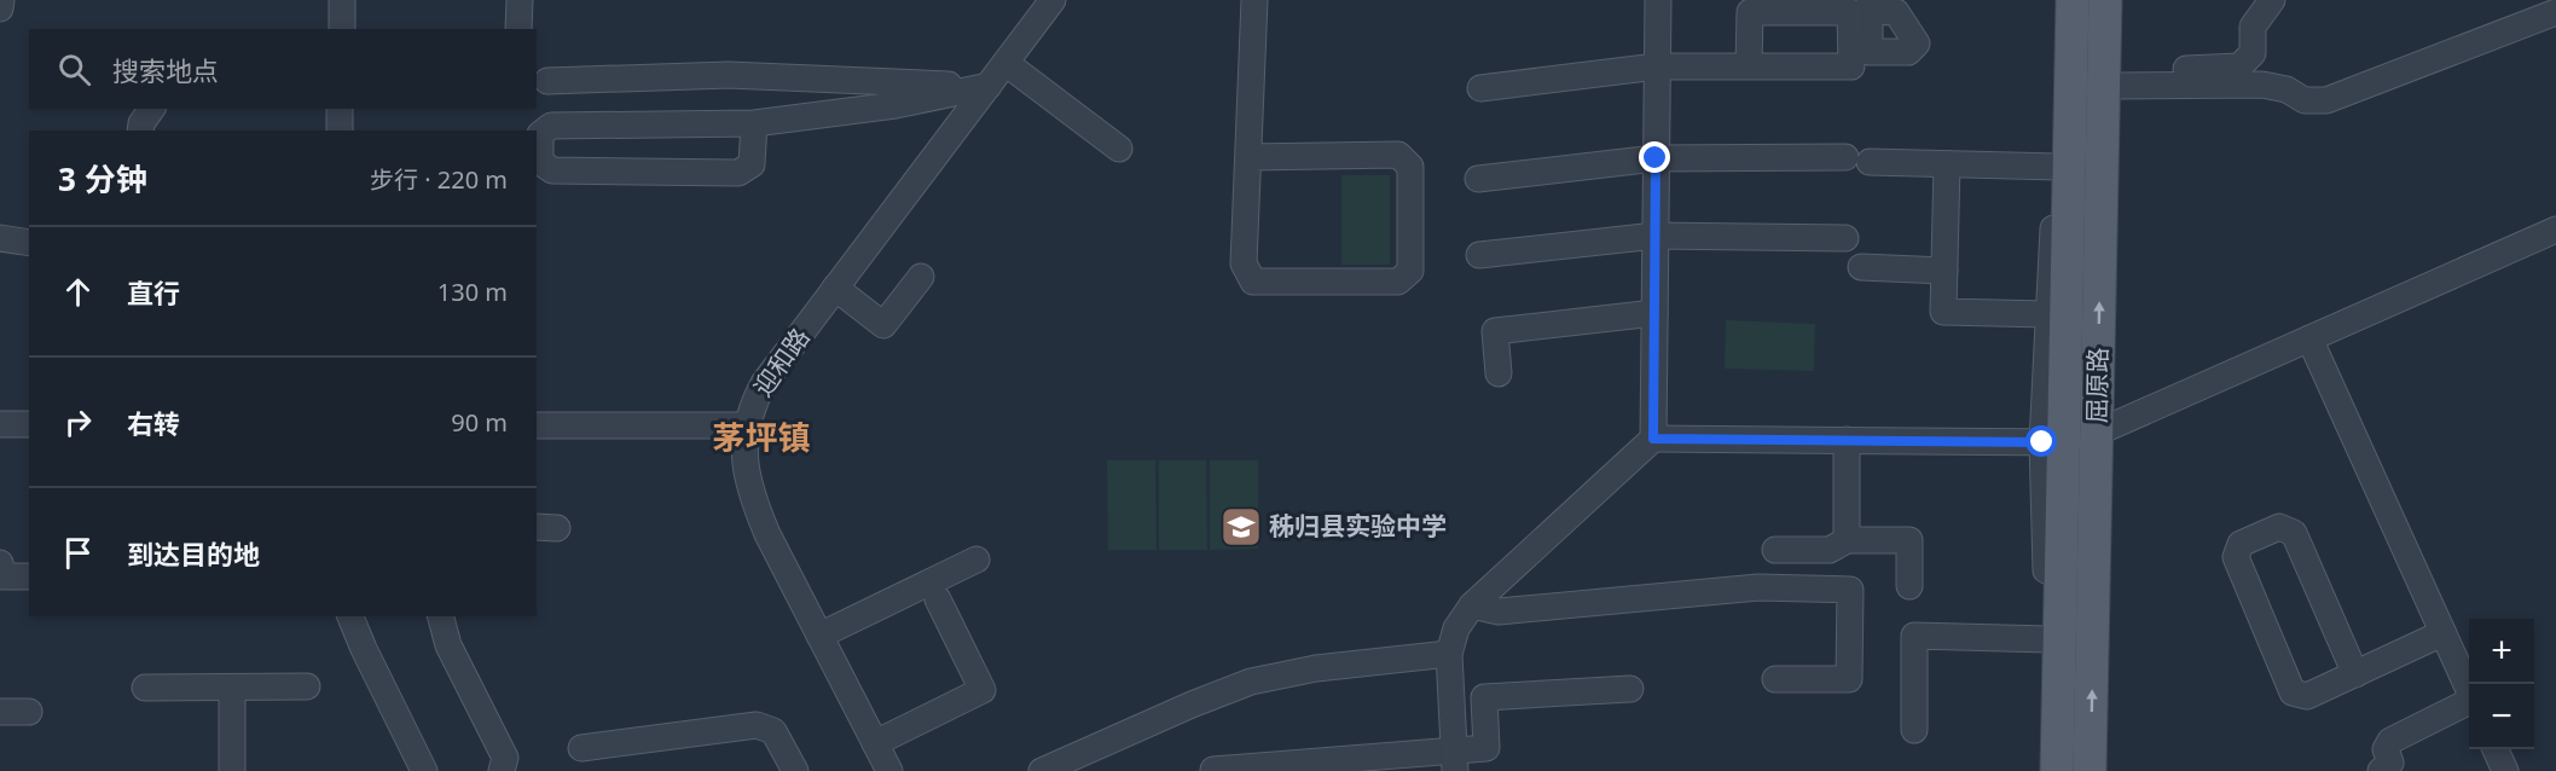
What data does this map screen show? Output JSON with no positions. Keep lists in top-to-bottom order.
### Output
{
  "streets": {
    "main road": ["屈原路"],
    "street": ["迎和路"]
  },
  "districts": ["茅坪镇"],
  "places": {
    "school or university": ["秭归县实验中学"]
  },
  "page": {
    "search": "搜索地点",
    "heading": ["3 分钟", "步行 · 220 m"],
    "list": [
      ["直行", "130 m"],
      ["右转", "90 m"],
      "到达目的地"
    ],
    "map_buttons": ["+", "−"]
  }
}
